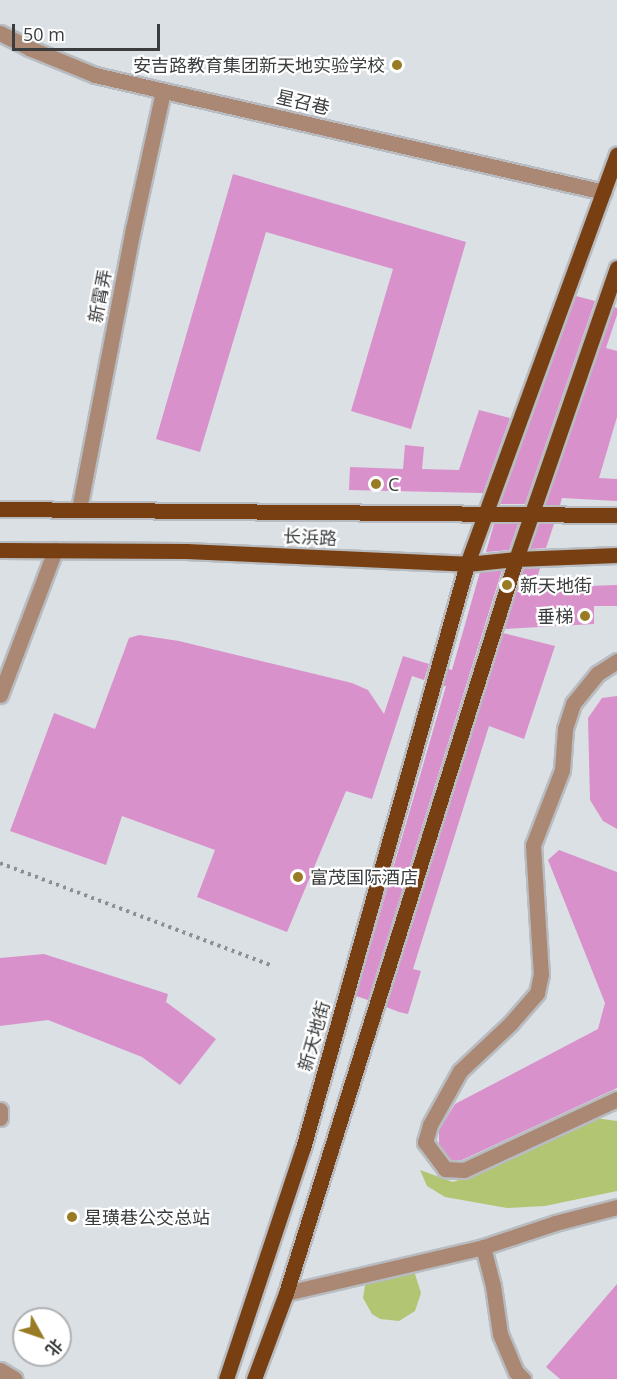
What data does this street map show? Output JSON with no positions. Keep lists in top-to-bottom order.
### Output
{
  "streets": {
    "main road": ["长浜路", "新天地街"],
    "street": ["星召巷", "新霄弄"]
  },
  "crossings": [
    ["星召巷", "新霄弄"],
    ["星召巷", "新天地街"],
    ["新霄弄", "长浜路"],
    ["长浜路", "新天地街"]
  ],
  "places": [
    "安吉路教育集团新天地实验学校",
    "C",
    "新天地街",
    "垂梯",
    "富茂国际酒店",
    "星璜巷公交总站"
  ],
  "scale_bar": "50 m",
  "north": "bottom right"
}
